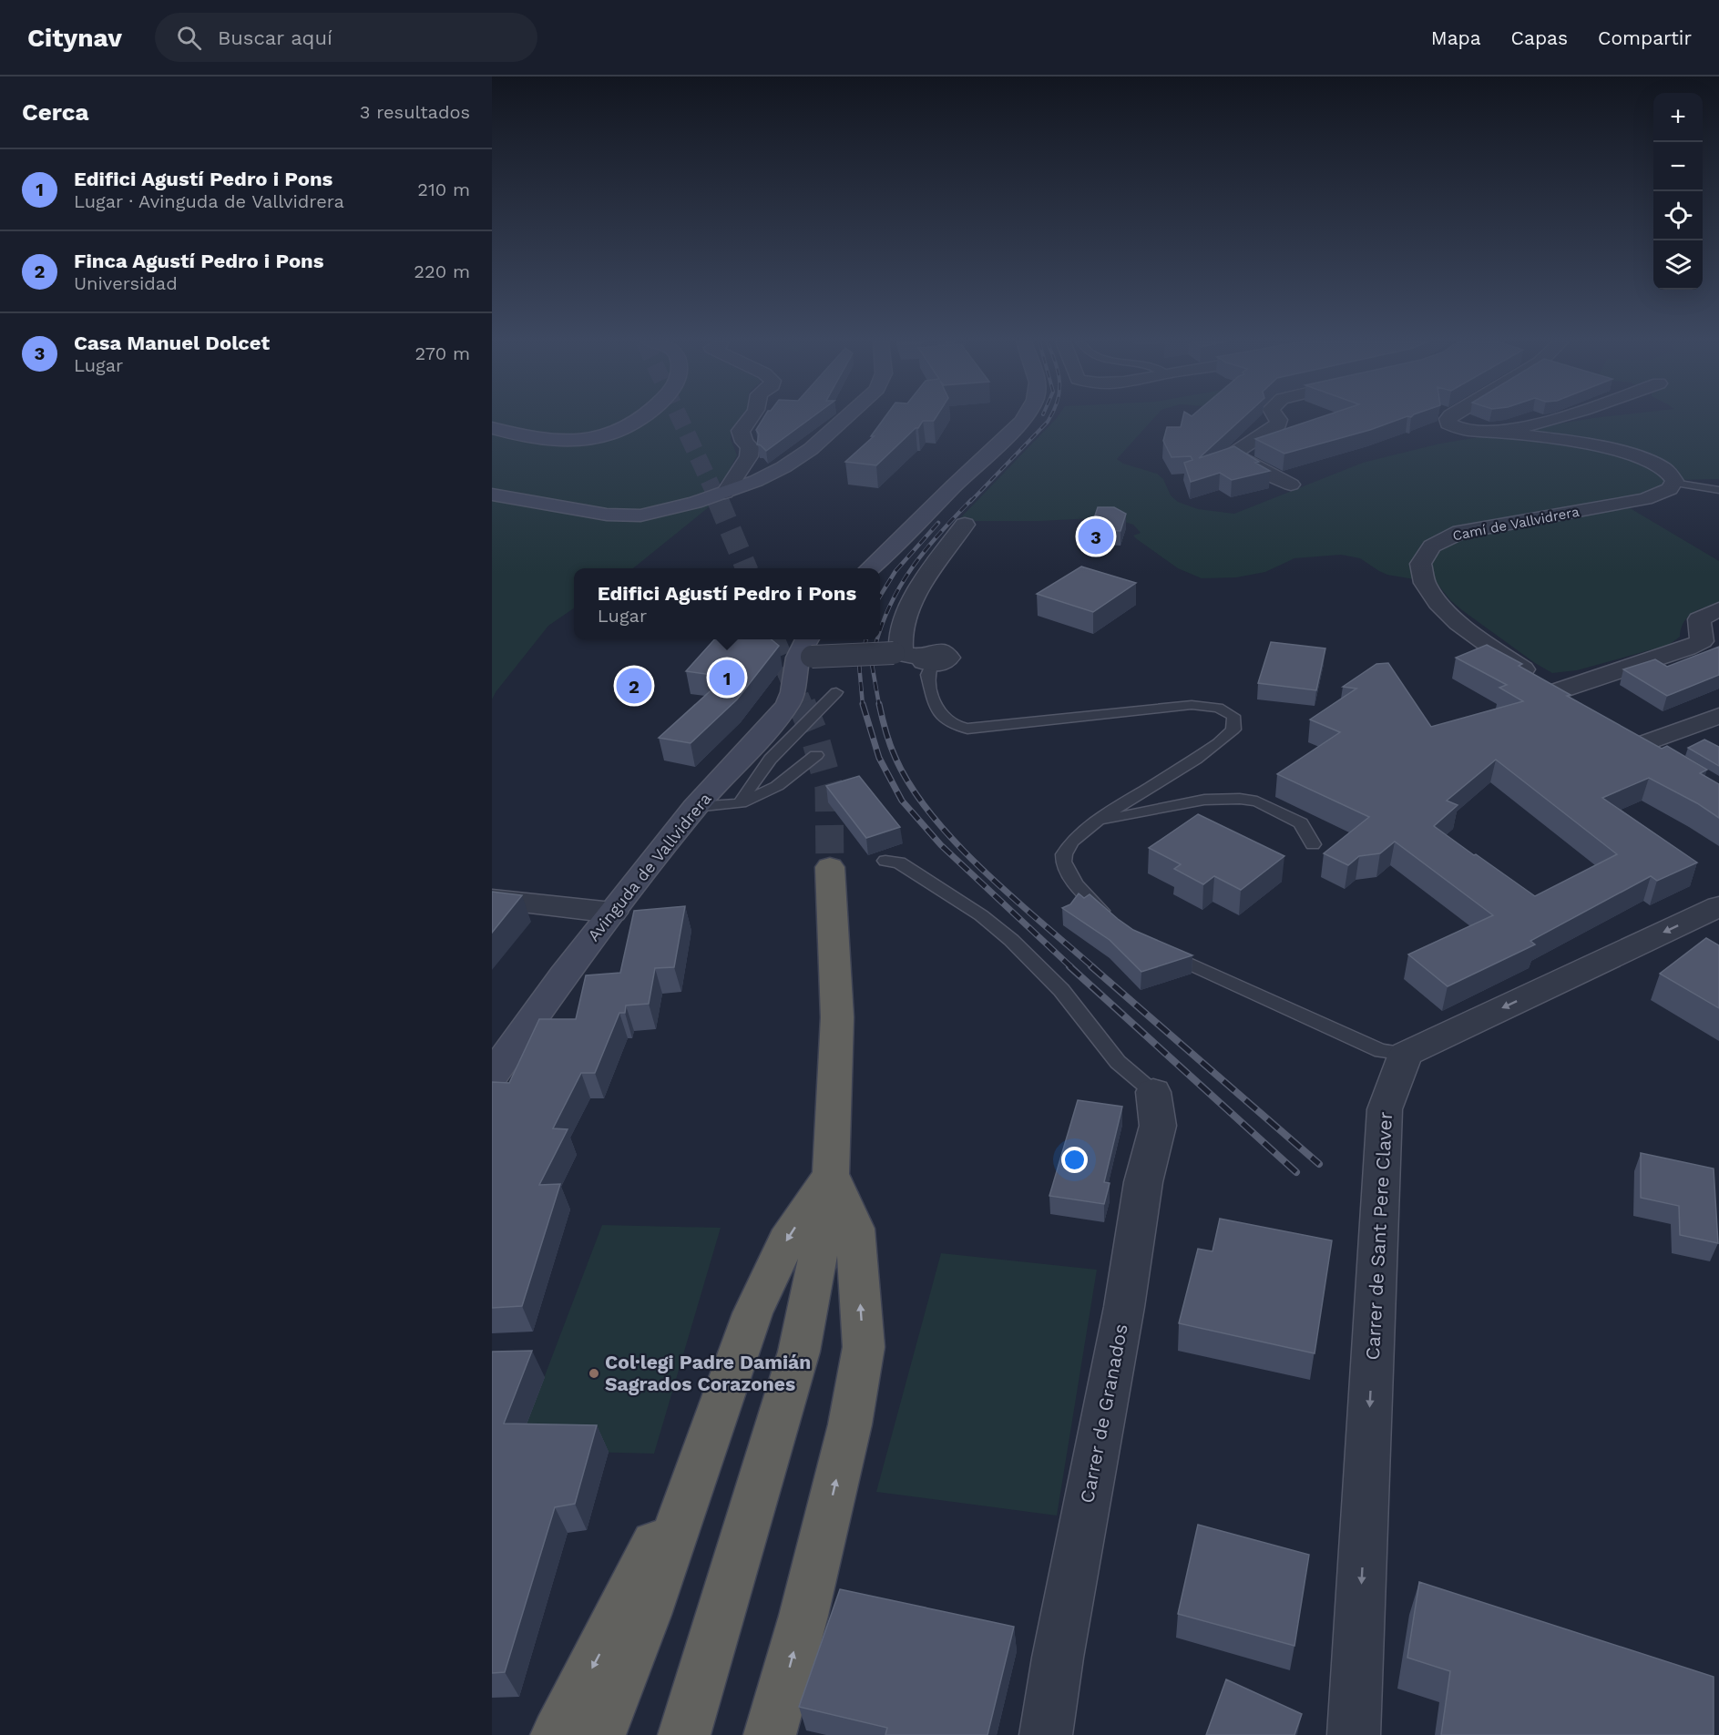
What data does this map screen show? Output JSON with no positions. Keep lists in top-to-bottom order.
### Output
{
  "streets": {
    "main road": ["Avinguda de Vallvidrera"],
    "street": ["Camí de Vallvidrera", "Carrer de Sant Pere Claver", "Carrer de Granados"]
  },
  "one_way": ["Carrer de Sant Pere Claver"],
  "places": ["Col·legi Padre Damián Sagrados Corazones"],
  "page": {
    "header": "Citynav",
    "search": "Buscar aquí",
    "nav": ["Mapa", "Capas", "Compartir"],
    "heading": ["Cerca", "3 resultados"],
    "map_buttons": ["+", "−"],
    "list": [
      {
        "mark": "1",
        "name": "Edifici Agustí Pedro i Pons",
        "note": "Lugar · Avinguda de Vallvidrera",
        "value": "210 m"
      },
      {
        "mark": "2",
        "name": "Finca Agustí Pedro i Pons",
        "note": "Universidad",
        "value": "220 m"
      },
      {
        "mark": "3",
        "name": "Casa Manuel Dolcet",
        "note": "Lugar",
        "value": "270 m"
      }
    ],
    "pins": ["3", "1", "2"],
    "popup": ["Edifici Agustí Pedro i Pons", "Lugar"]
  }
}
